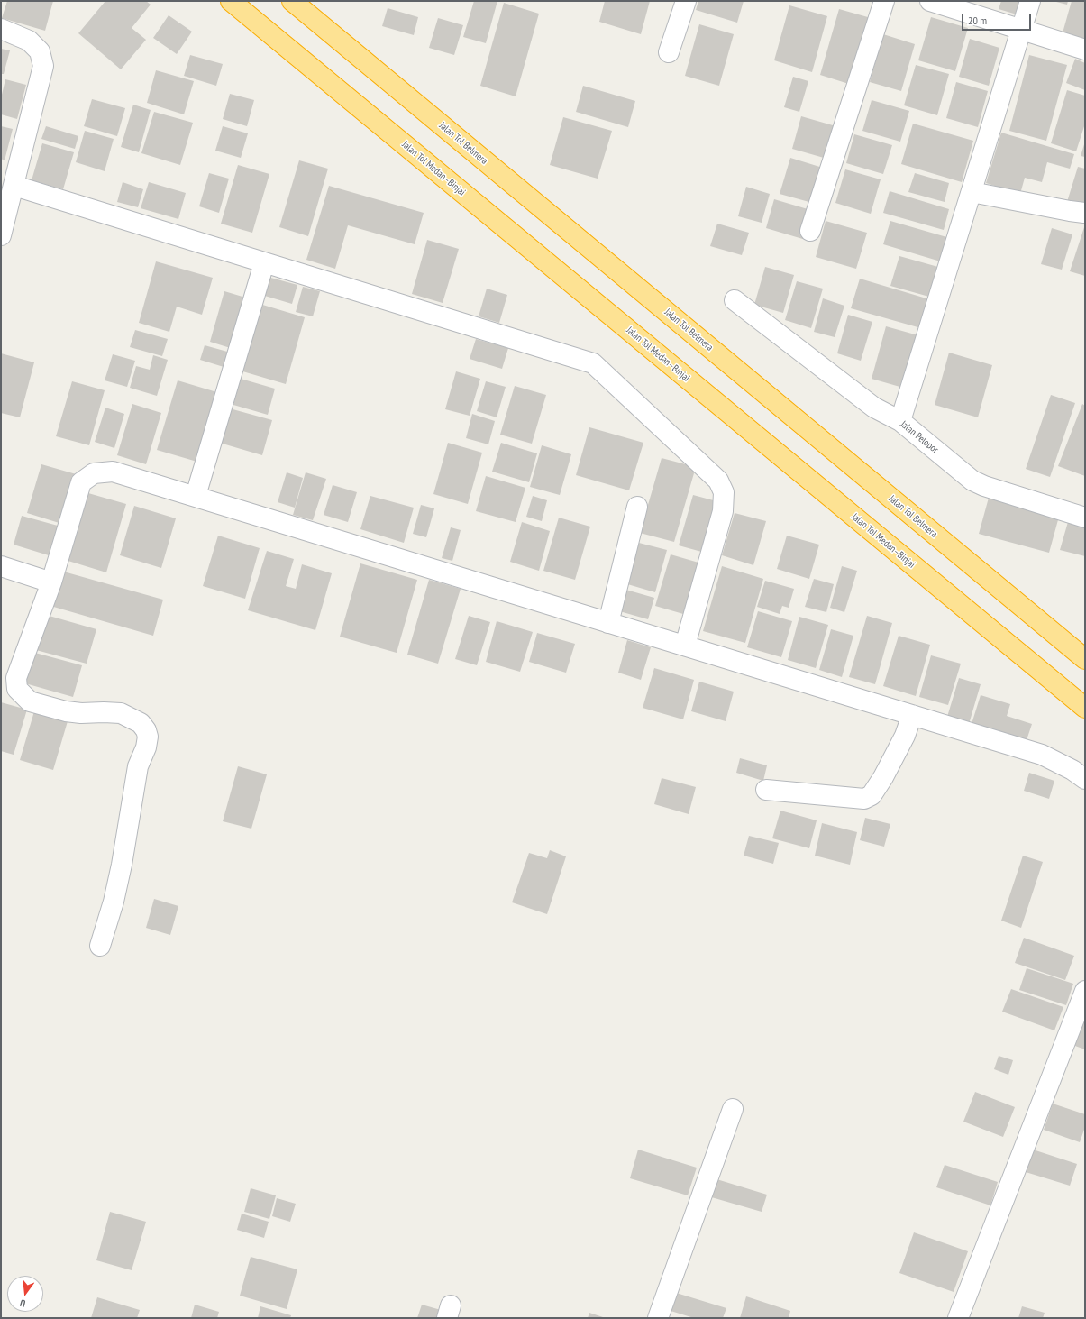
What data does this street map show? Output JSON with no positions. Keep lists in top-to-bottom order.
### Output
{
  "streets": {
    "highway": ["Jalan Tol Belmera", "Jalan Tol Medan–Binjai"],
    "street": ["Jalan Pelopor"]
  },
  "scale_bar": "20 m",
  "north": "bottom"
}
